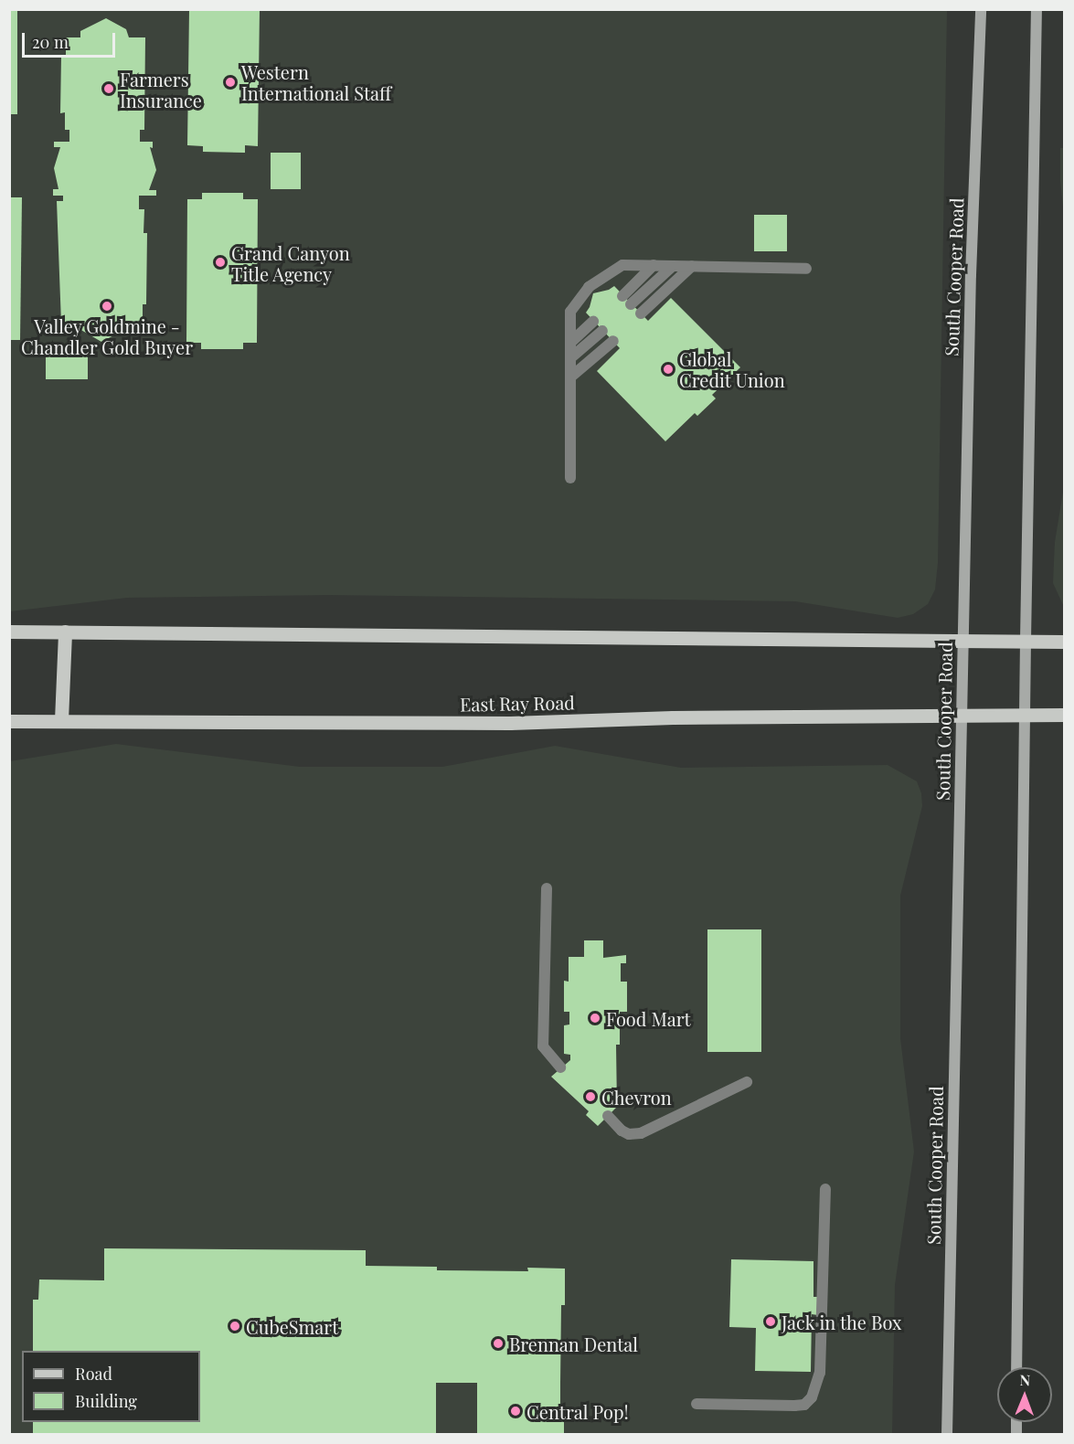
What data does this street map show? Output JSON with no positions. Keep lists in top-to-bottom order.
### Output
{
  "streets": {
    "main road": ["South Cooper Road", "East Ray Road"]
  },
  "crossings": [
    ["South Cooper Road", "East Ray Road"]
  ],
  "places": [
    "Western International Staff",
    "Farmers Insurance",
    "Grand Canyon Title Agency",
    "Valley Goldmine - Chandler Gold Buyer",
    "Global Credit Union",
    "Food Mart",
    "Chevron",
    "Jack in the Box",
    "CubeSmart",
    "Brennan Dental",
    "Central Pop!"
  ],
  "legend": ["Road", "Building"],
  "scale_bar": "20 m",
  "north": "top"
}
